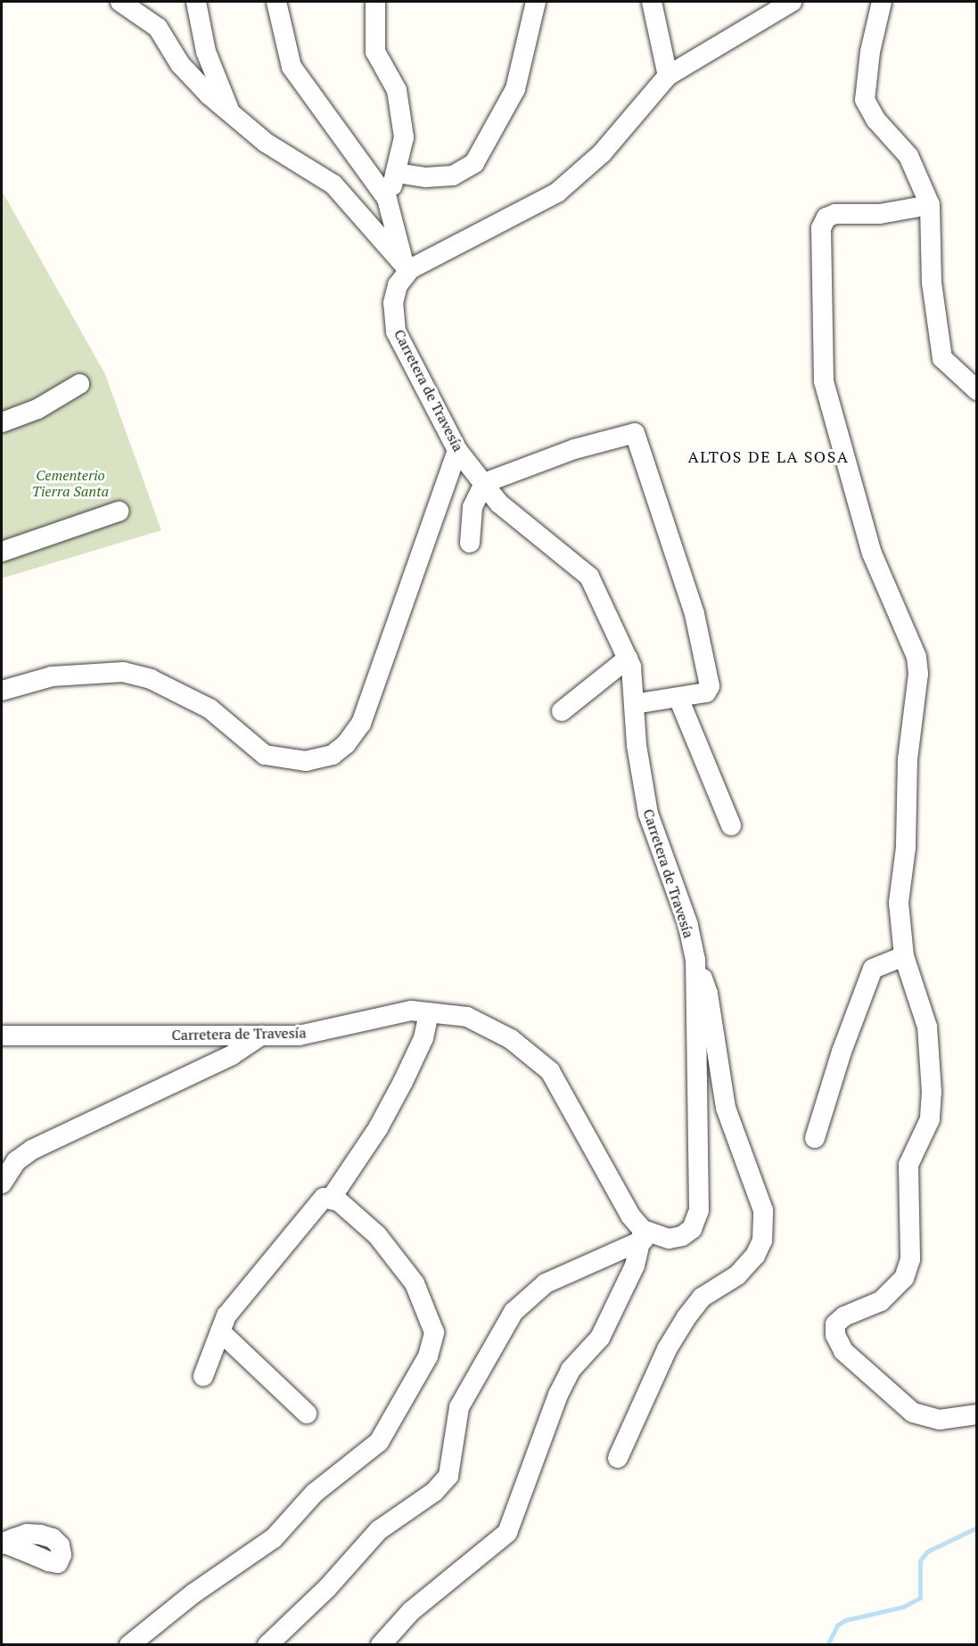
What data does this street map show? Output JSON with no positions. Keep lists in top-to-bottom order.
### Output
{
  "streets": {
    "street": ["Carretera de Travesía"]
  },
  "districts": ["ALTOS DE LA SOSA"],
  "parks": ["Cementerio Tierra Santa"]
}
